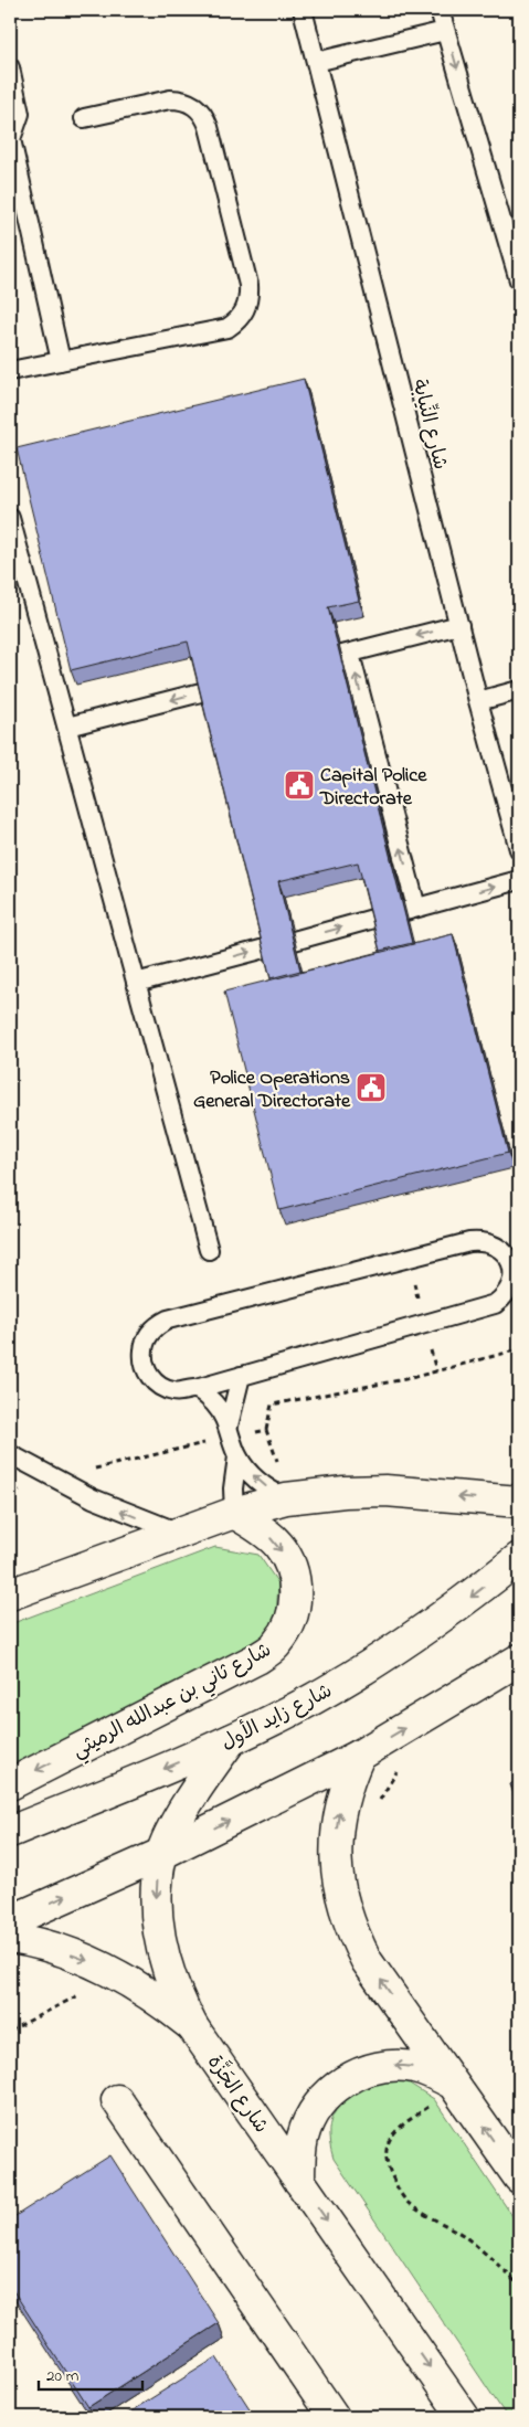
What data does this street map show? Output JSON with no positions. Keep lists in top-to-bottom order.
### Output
{
  "streets": {
    "street": ["شارع ثاني بن عبدالله الرميثي", "شارع زايد الأول", "شارع الجَزَّة"],
    "lane": ["شارع النِّيابة"]
  },
  "crossings": [
    ["شارع زايد الأول", "شارع الجَزَّة"]
  ],
  "places": {
    "public building": ["Capital Police Directorate", "Police Operations General Directorate"]
  },
  "scale_bar": "20 m"
}
